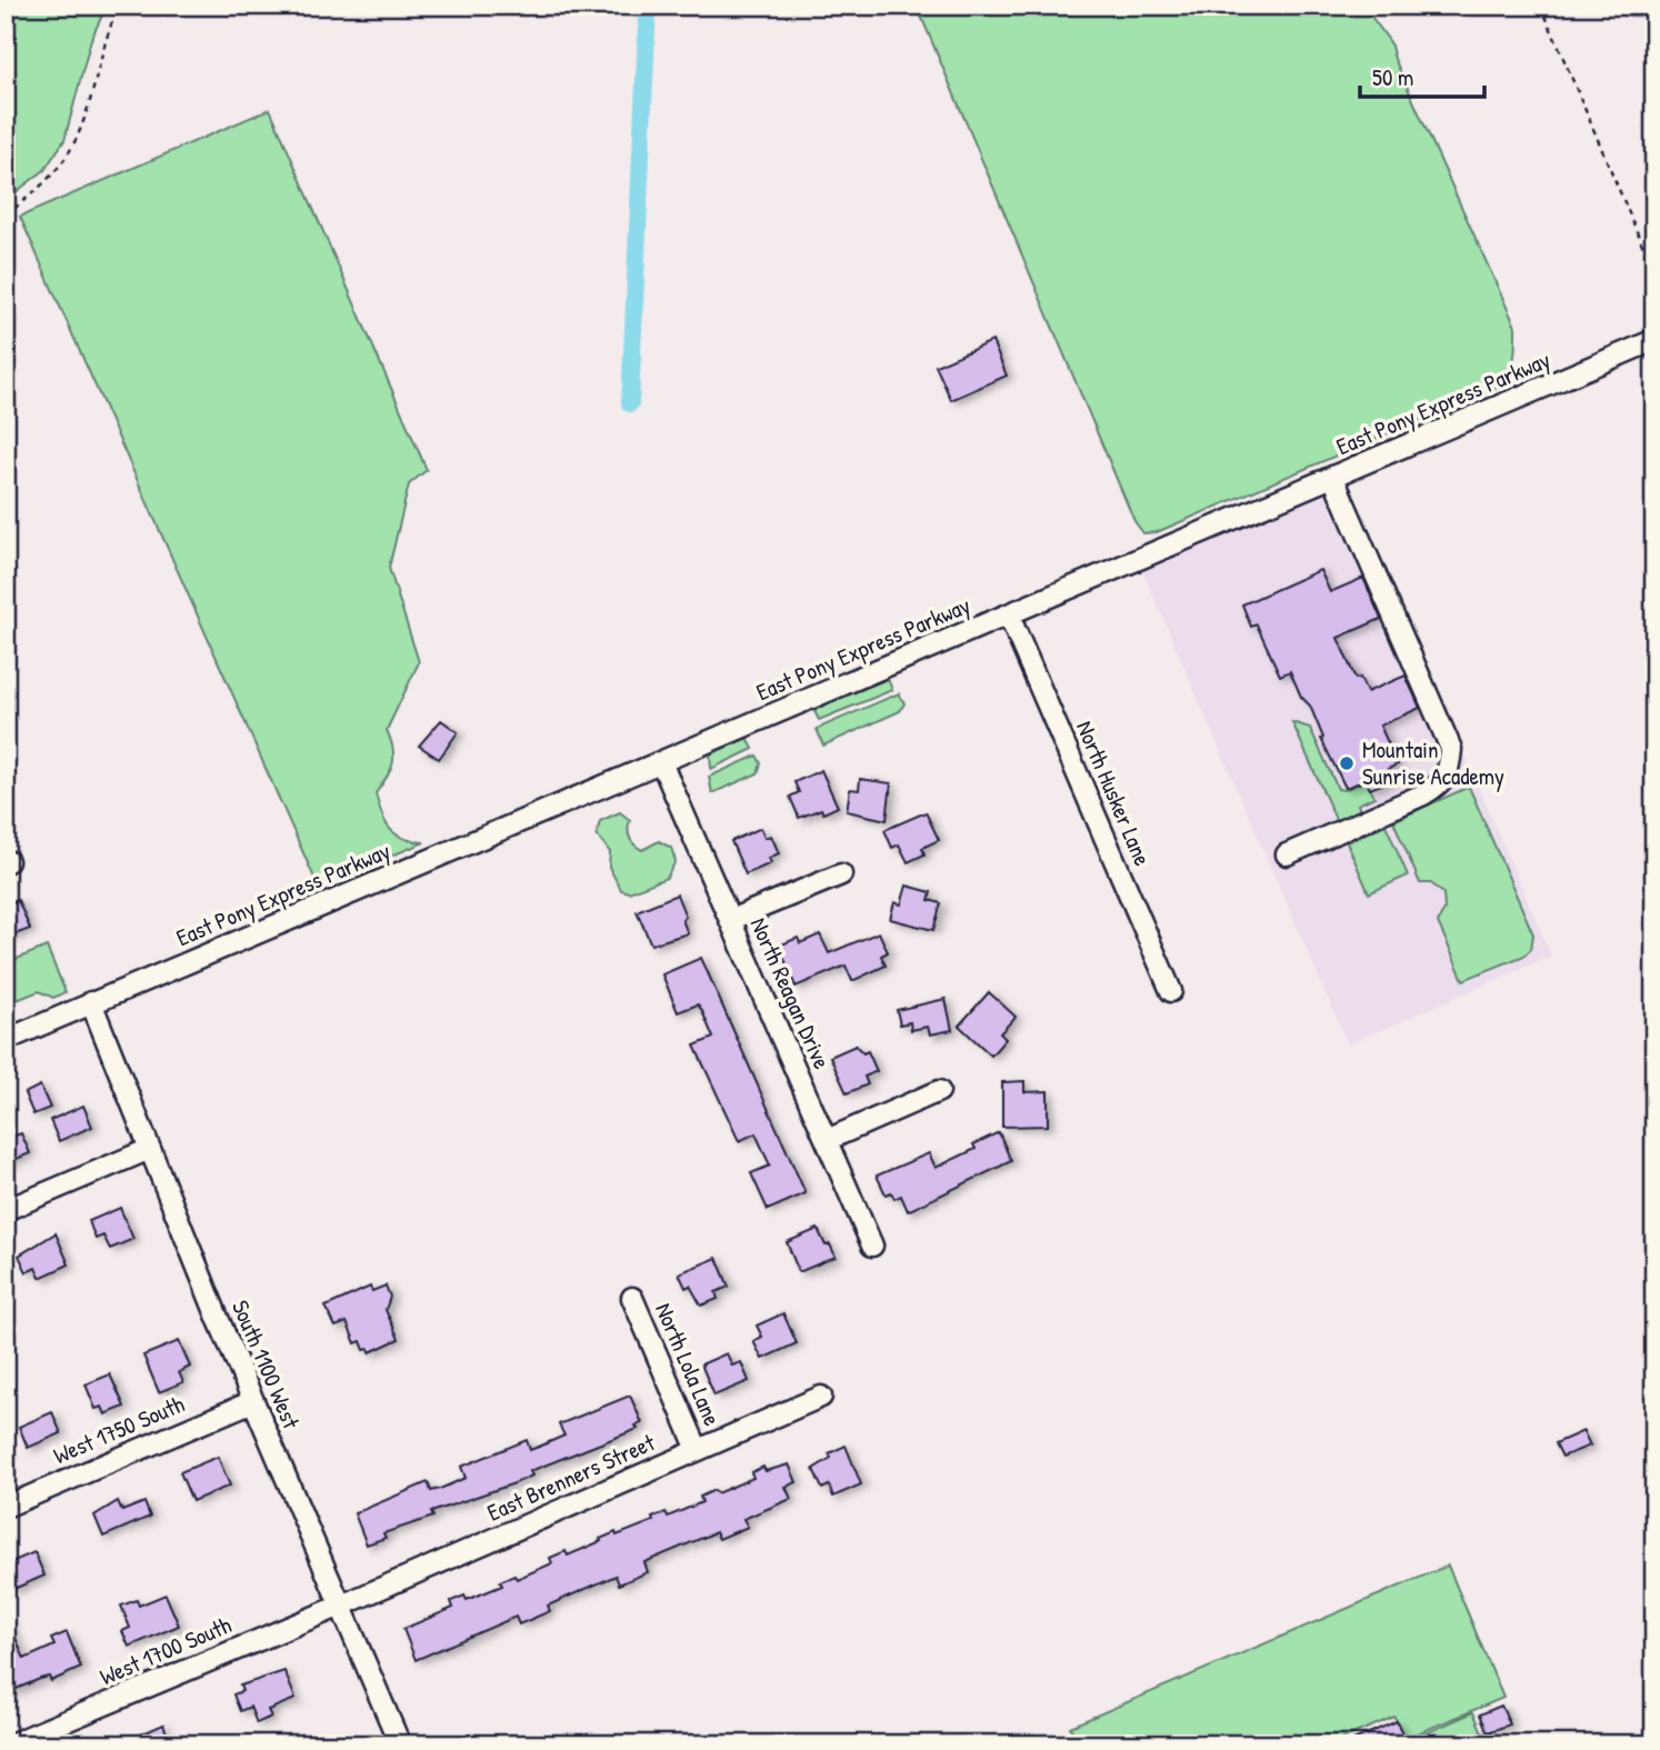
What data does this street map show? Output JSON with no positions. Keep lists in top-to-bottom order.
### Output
{
  "streets": {
    "street": [
      "East Pony Express Parkway",
      "North Husker Lane",
      "North Reagan Drive",
      "South 1100 West",
      "North Lola Lane",
      "West 1750 South",
      "East Brenners Street",
      "West 1700 South"
    ]
  },
  "crossings": [
    ["East Pony Express Parkway", "North Husker Lane"],
    ["East Pony Express Parkway", "North Reagan Drive"],
    ["East Pony Express Parkway", "South 1100 West"],
    ["South 1100 West", "West 1750 South"],
    ["South 1100 West", "East Brenners Street"],
    ["South 1100 West", "West 1700 South"],
    ["North Lola Lane", "East Brenners Street"],
    ["East Brenners Street", "West 1700 South"]
  ],
  "places": ["Mountain Sunrise Academy"],
  "scale_bar": "50 m"
}
